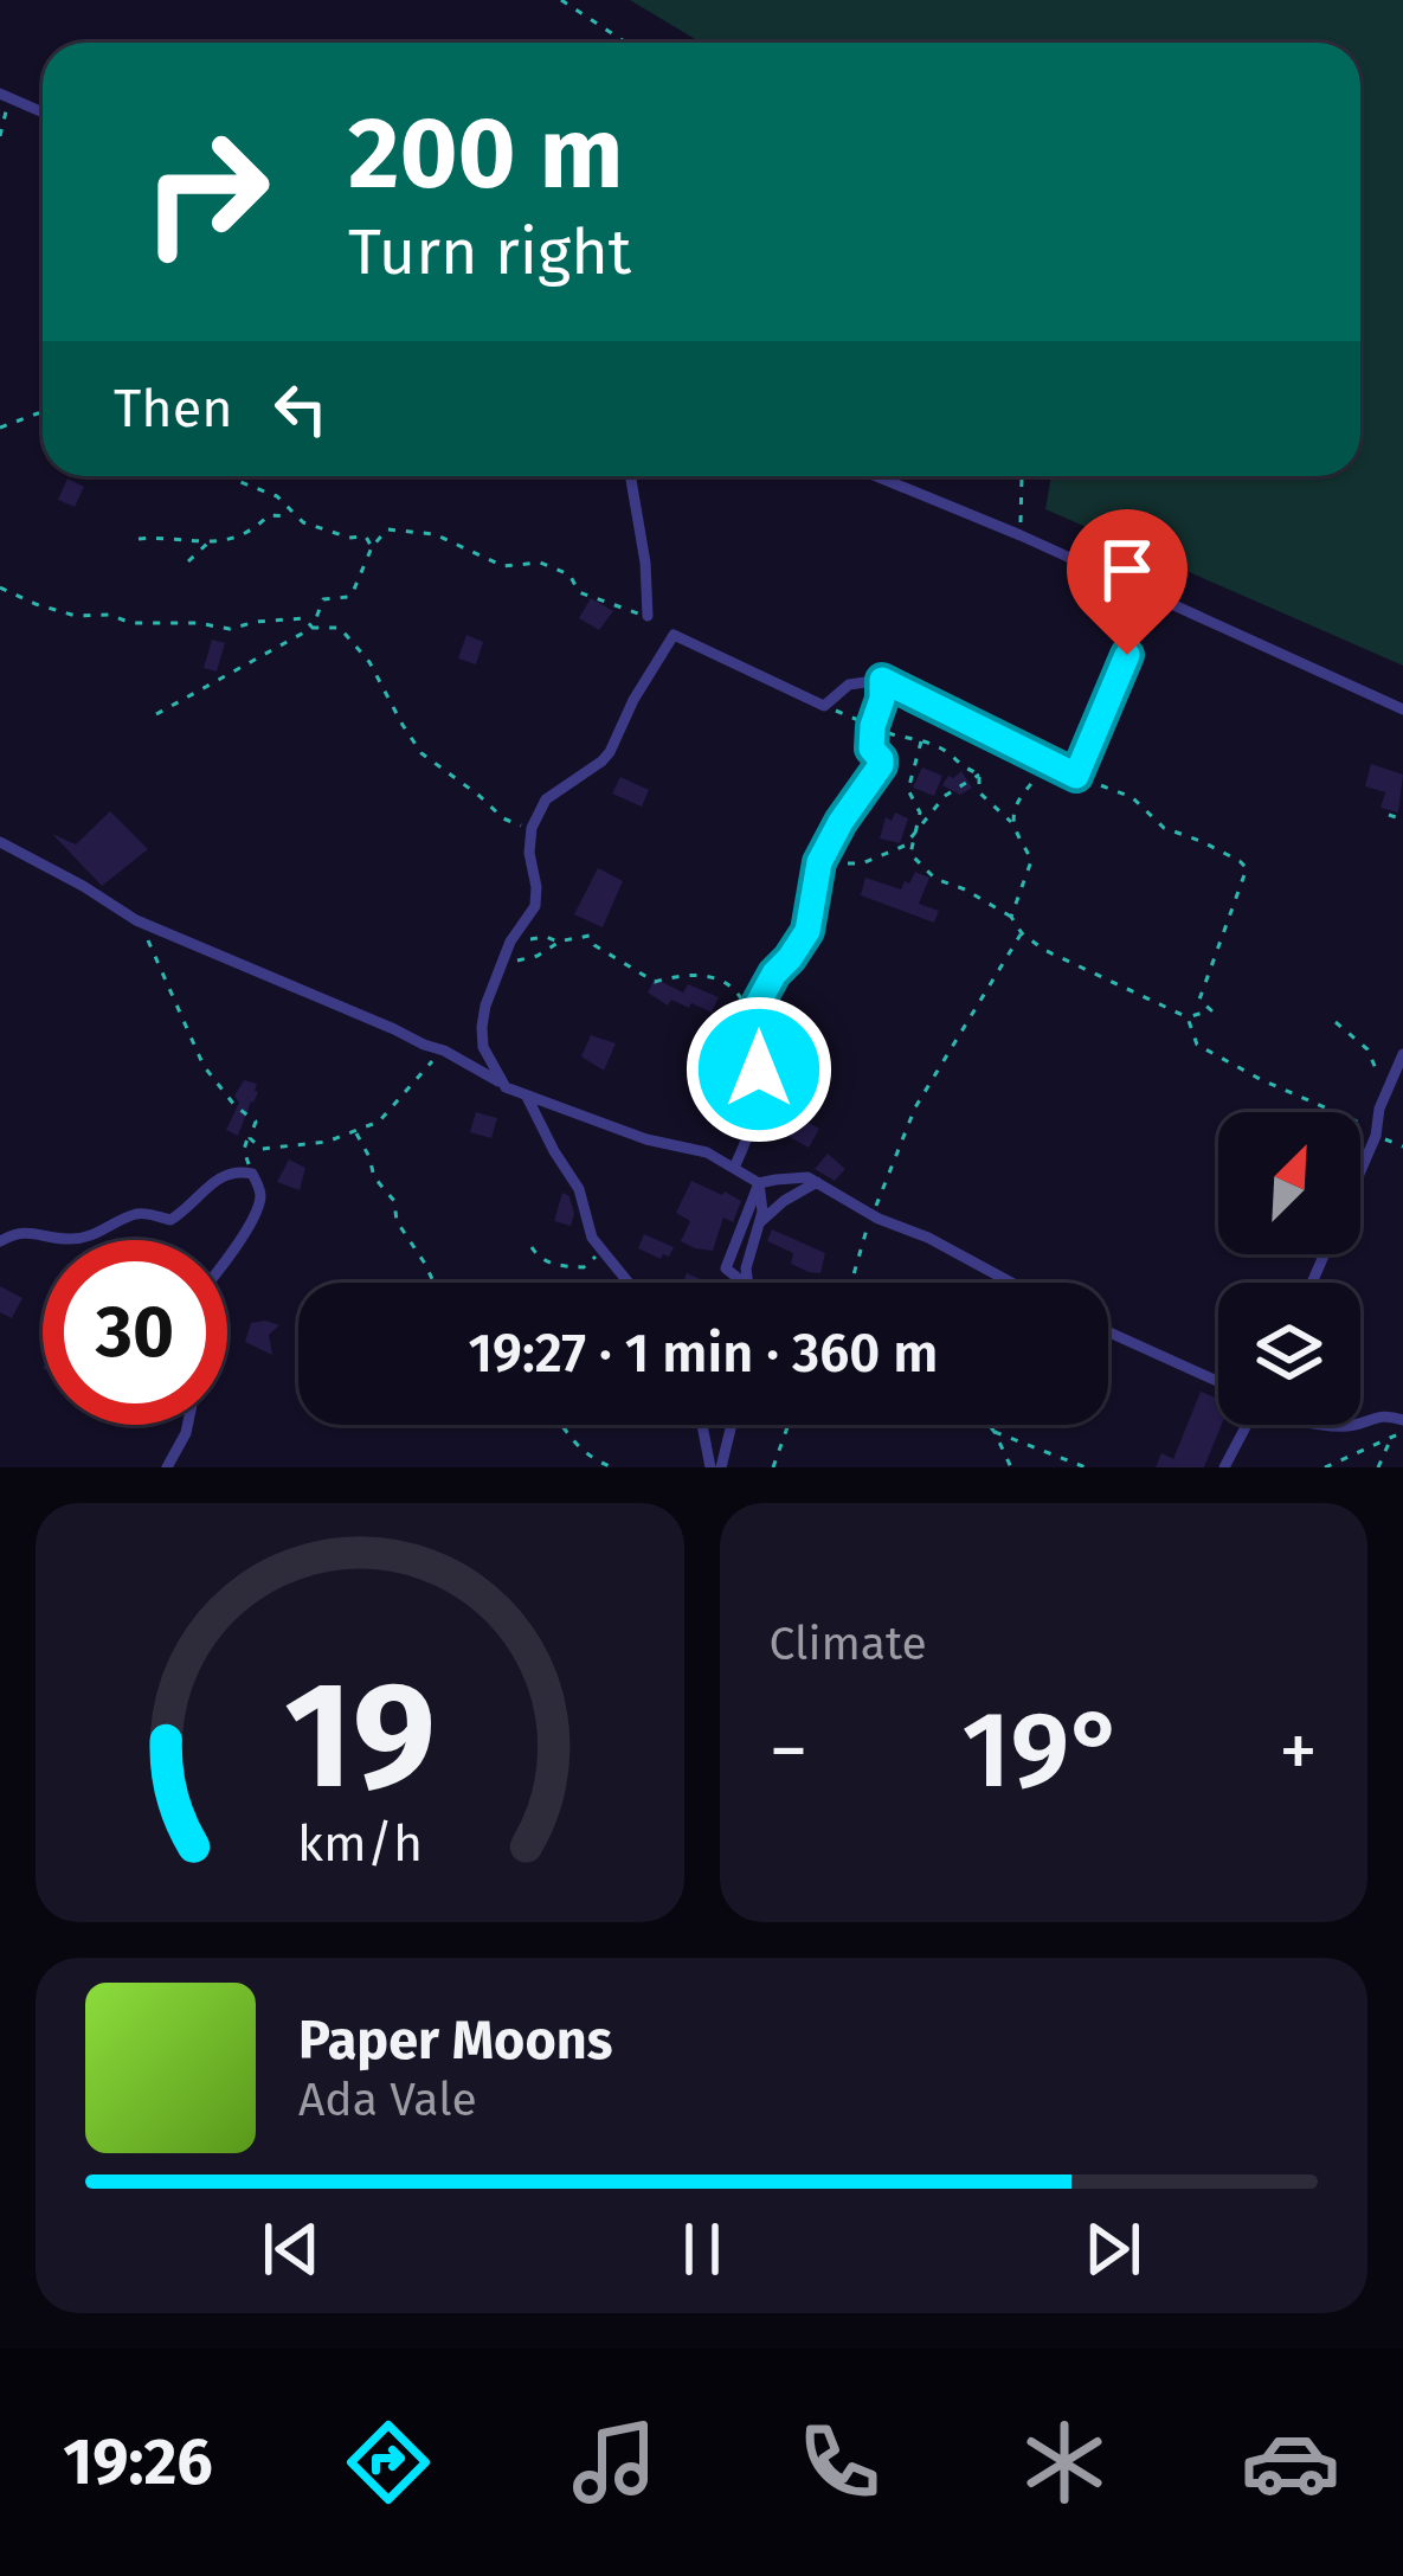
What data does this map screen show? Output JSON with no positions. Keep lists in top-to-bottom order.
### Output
{
  "north": "top right",
  "page": {
    "turn": ["200 m", "Turn right"],
    "then": "Then",
    "limit": "30",
    "trip": "19:27 · 1 min · 360 m",
    "tile": "Climate",
    "heat": ["−", "19°", "+"],
    "song": ["Paper Moons", "Ada Vale"],
    "tabs": "19:26",
    "gauge": ["19", "km/h"]
  }
}
